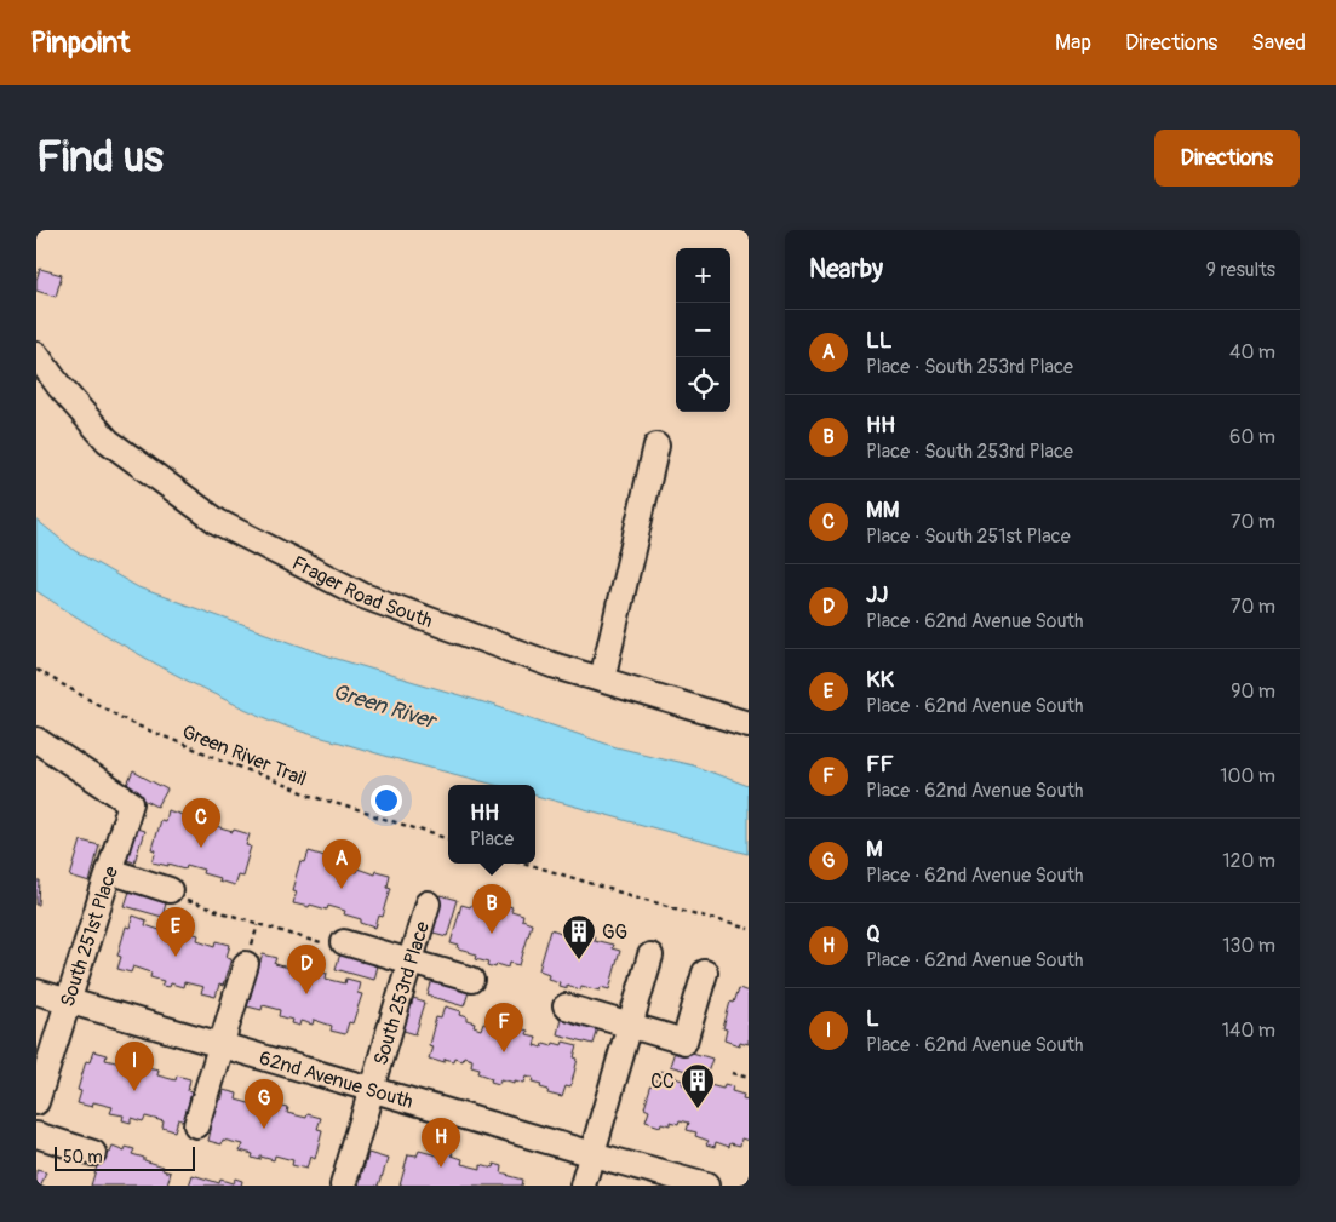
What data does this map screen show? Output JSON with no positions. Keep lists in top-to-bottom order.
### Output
{
  "streets": {
    "street": [
      "Frager Road South",
      "South 251st Place",
      "South 253rd Place",
      "62nd Avenue South"
    ],
    "path": ["Green River Trail"]
  },
  "crossings": [
    ["South 251st Place", "62nd Avenue South"],
    ["South 253rd Place", "62nd Avenue South"]
  ],
  "water": ["Green River"],
  "places": {
    "building": ["GG", "CC"]
  },
  "scale_bar": "50 m",
  "page": {
    "header": "Pinpoint",
    "nav": ["Map", "Directions", "Saved"],
    "buttons": "Directions",
    "title": "Find us",
    "heading": ["Nearby", "9 results"],
    "map_buttons": ["+", "−"],
    "list": [
      {
        "mark": "A",
        "name": "LL",
        "note": "Place · South 253rd Place",
        "value": "40 m"
      },
      {
        "mark": "B",
        "name": "HH",
        "note": "Place · South 253rd Place",
        "value": "60 m"
      },
      {
        "mark": "C",
        "name": "MM",
        "note": "Place · South 251st Place",
        "value": "70 m"
      },
      {
        "mark": "D",
        "name": "JJ",
        "note": "Place · 62nd Avenue South",
        "value": "70 m"
      },
      {
        "mark": "E",
        "name": "KK",
        "note": "Place · 62nd Avenue South",
        "value": "90 m"
      },
      {
        "mark": "F",
        "name": "FF",
        "note": "Place · 62nd Avenue South",
        "value": "100 m"
      },
      {
        "mark": "G",
        "name": "M",
        "note": "Place · 62nd Avenue South",
        "value": "120 m"
      },
      {
        "mark": "H",
        "name": "Q",
        "note": "Place · 62nd Avenue South",
        "value": "130 m"
      },
      {
        "mark": "I",
        "name": "L",
        "note": "Place · 62nd Avenue South",
        "value": "140 m"
      }
    ],
    "popup": ["HH", "Place"],
    "pins": [
      "C",
      "A",
      "B",
      "E",
      "D",
      "F",
      "I",
      "G",
      "H"
    ],
    "scale": "50 m"
  }
}
